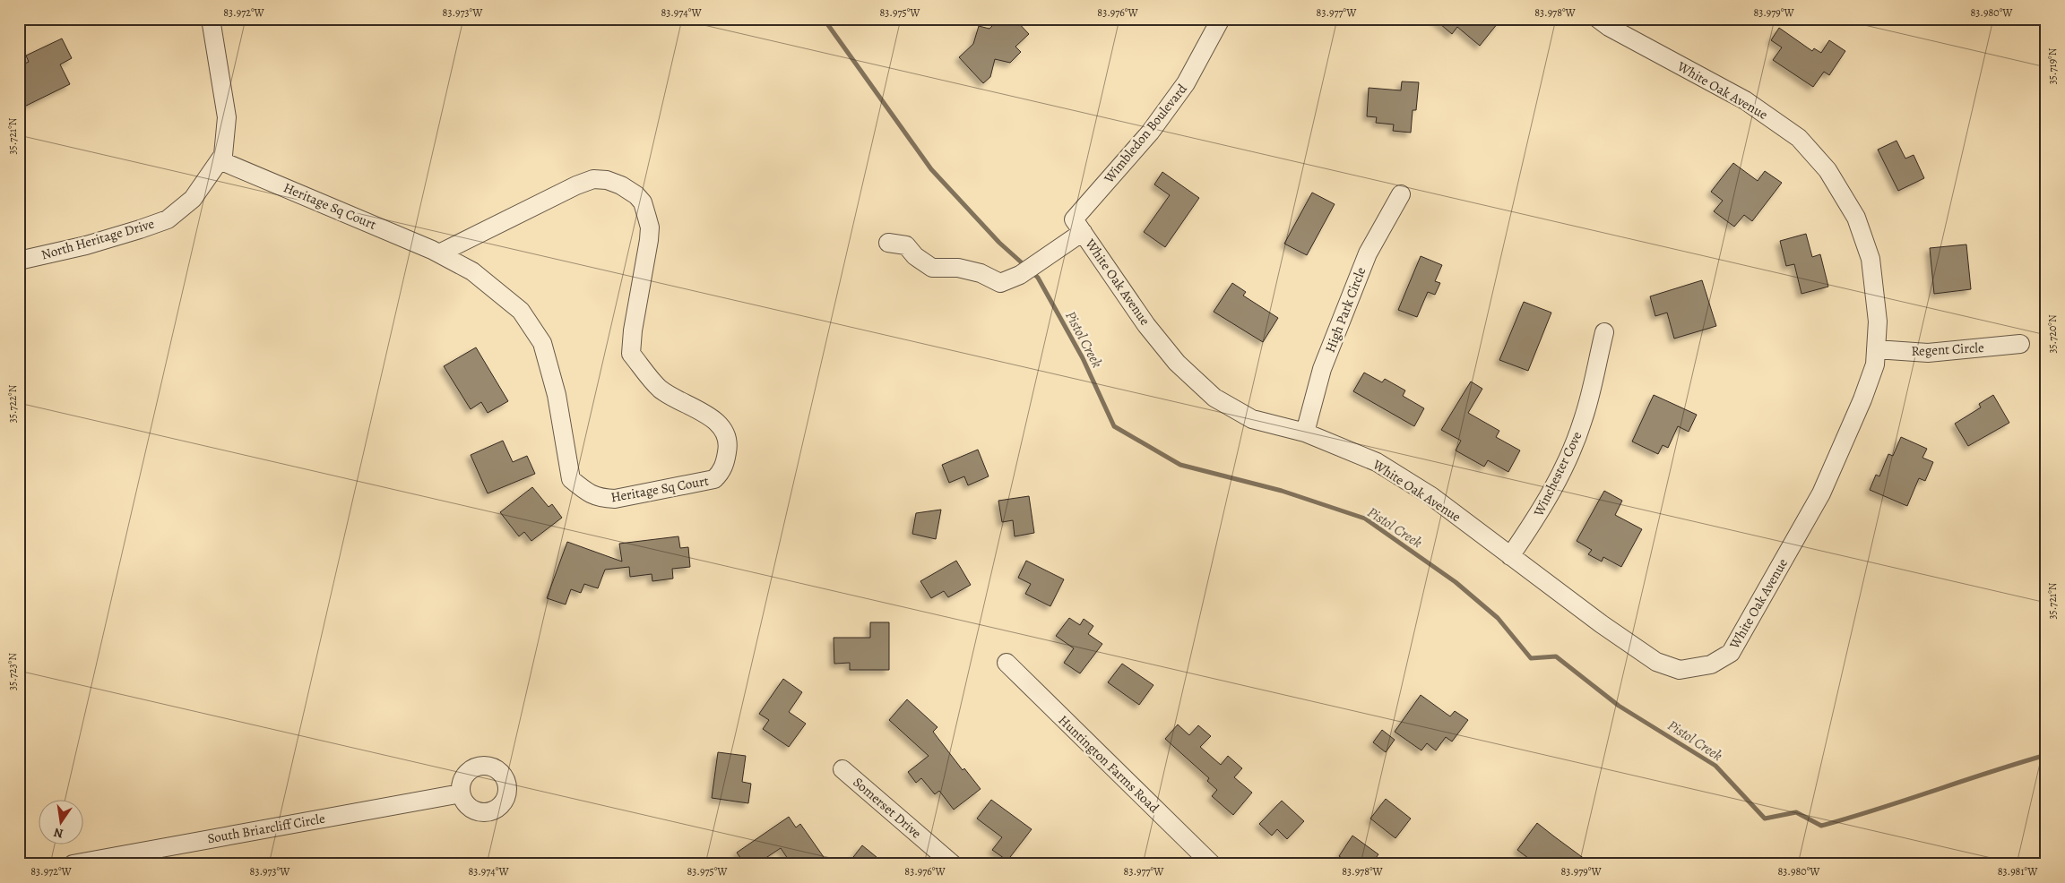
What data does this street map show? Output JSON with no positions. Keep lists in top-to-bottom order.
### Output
{
  "streets": {
    "street": [
      "White Oak Avenue",
      "Wimbledon Boulevard",
      "Heritage Sq Court",
      "North Heritage Drive",
      "High Park Circle",
      "Regent Circle",
      "Winchester Cove",
      "Huntington Farms Road",
      "Somerset Drive",
      "South Briarcliff Circle"
    ]
  },
  "crossings": [
    ["White Oak Avenue", "Wimbledon Boulevard"],
    ["White Oak Avenue", "High Park Circle"],
    ["White Oak Avenue", "Regent Circle"],
    ["White Oak Avenue", "Winchester Cove"],
    ["Heritage Sq Court", "North Heritage Drive"]
  ],
  "water": ["Pistol Creek"],
  "north": "bottom",
  "coordinates": [
    "83.972°W",
    "83.973°W",
    "83.974°W",
    "83.975°W",
    "83.976°W",
    "83.977°W",
    "83.978°W",
    "83.979°W",
    "83.980°W",
    "35.719°N",
    "35.721°N",
    "35.720°N",
    "35.722°N",
    "35.723°N",
    "83.981°W"
  ]
}
